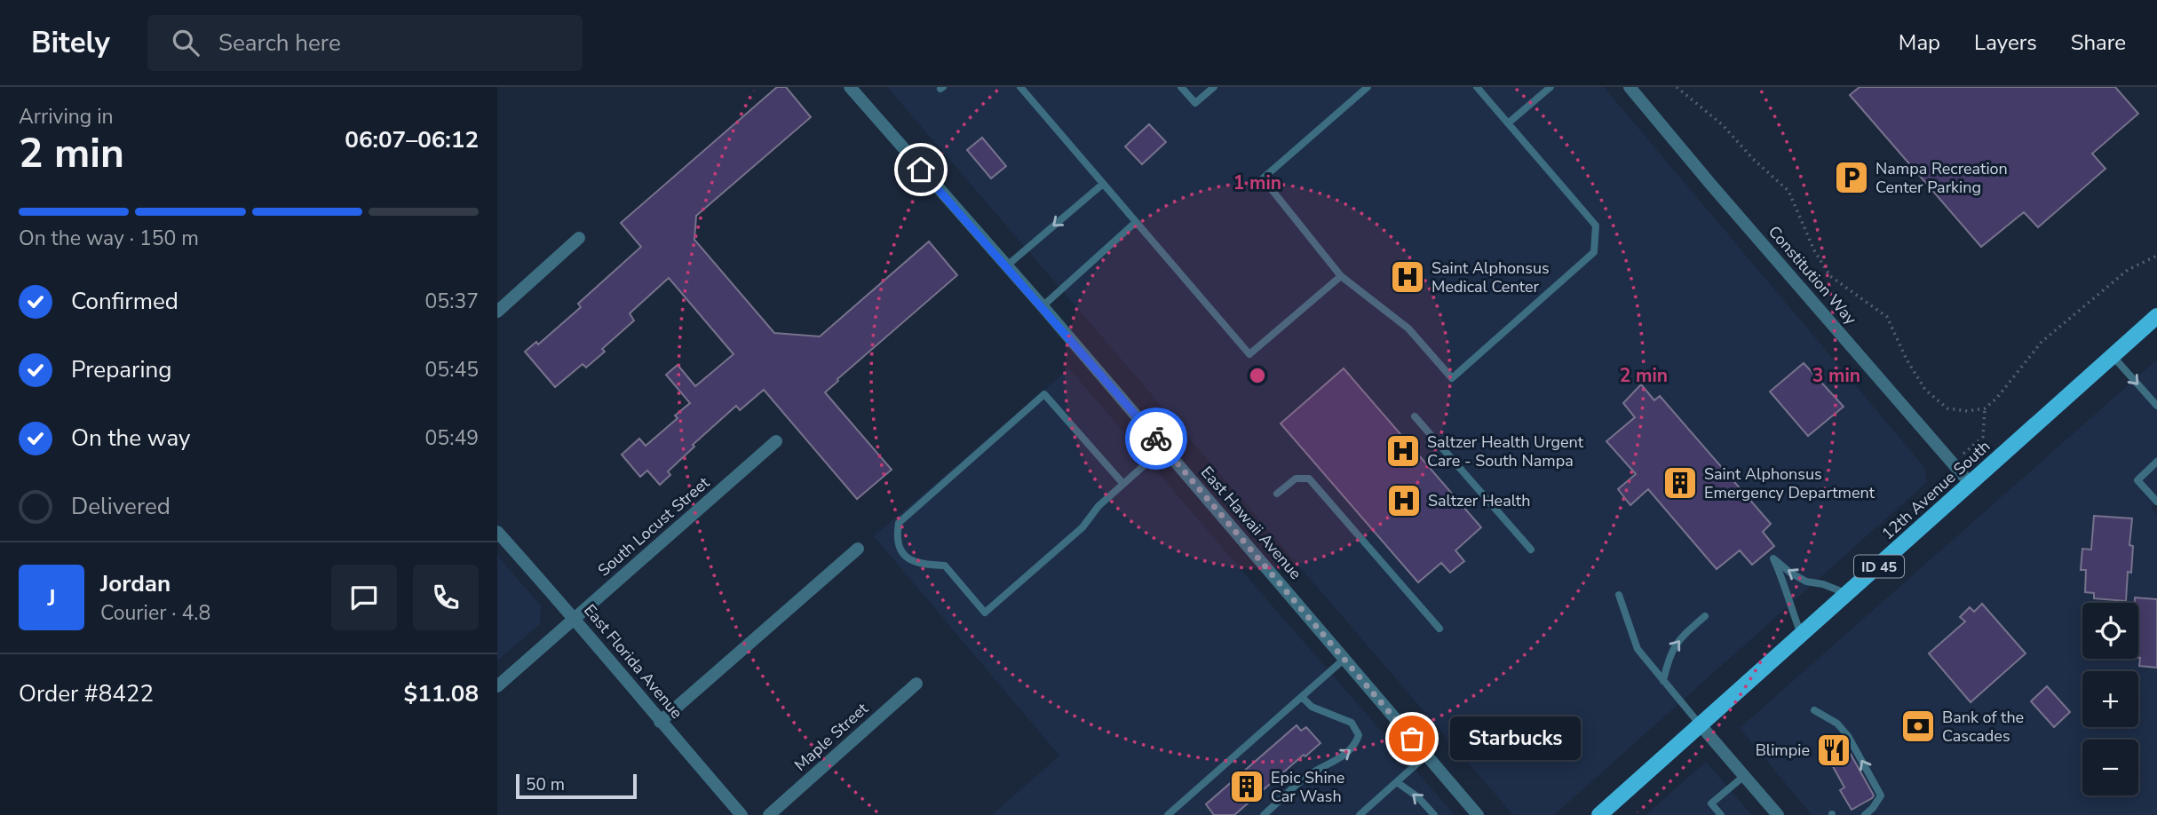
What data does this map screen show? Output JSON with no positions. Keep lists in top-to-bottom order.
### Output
{
  "streets": {
    "main road": ["12th Avenue South", "ID 45"],
    "street": [
      "Constitution Way",
      "East Hawaii Avenue",
      "South Locust Street",
      "East Florida Avenue",
      "Maple Street"
    ]
  },
  "crossings": [
    ["Constitution Way", "12th Avenue South"],
    ["South Locust Street", "East Florida Avenue"]
  ],
  "places": {
    "parking": ["Nampa Recreation Center Parking"],
    "hospital": ["Saint Alphonsus Medical Center", "Saltzer Health Urgent Care - South Nampa", "Saltzer Health"],
    "building": ["Saint Alphonsus Emergency Department", "Epic Shine Car Wash"],
    "bank": ["Bank of the Cascades"],
    "other": ["Starbucks"],
    "restaurant": ["Blimpie"]
  },
  "scale_bar": "50 m",
  "page": {
    "header": "Bitely",
    "search": "Search here",
    "nav": ["Map", "Layers", "Share"],
    "heading": ["2 min", "Arriving in", "06:07–06:12"],
    "panel": [
      "Jordan",
      "Courier · 4.8",
      "Order #8422",
      "$11.08"
    ],
    "bar": "On the way · 150 m",
    "list": [
      ["Confirmed", "05:37"],
      ["Preparing", "05:45"],
      ["On the way", "05:49"],
      "Delivered"
    ],
    "round": "J",
    "map_buttons": ["+", "−"],
    "bubble": "Starbucks",
    "scale": "50 m"
  },
  "rings": ["1 min", "2 min", "3 min"]
}
